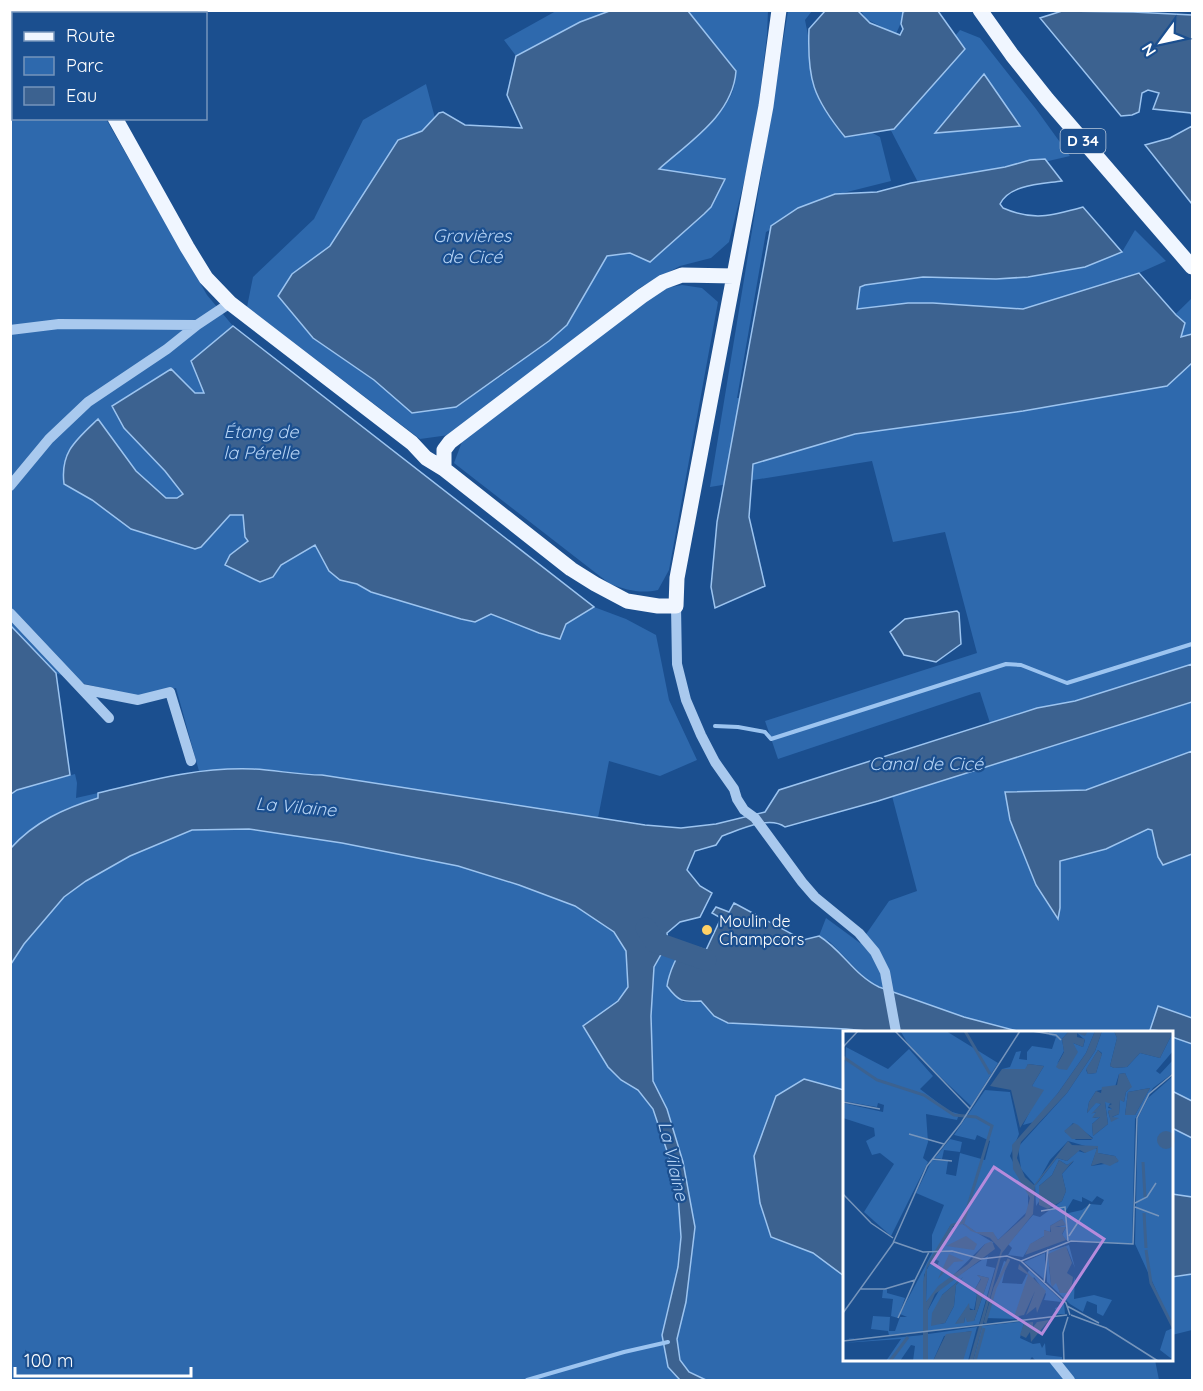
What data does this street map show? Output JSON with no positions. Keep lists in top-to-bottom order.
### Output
{
  "streets": {
    "main road": ["D 34"]
  },
  "water": [
    "Gravières de Cicé",
    "Étang de la Pérelle",
    "Canal de Cicé",
    "La Vilaine"
  ],
  "places": ["Moulin de Champcors"],
  "legend": ["Route", "Parc", "Eau"],
  "scale_bar": "100 m",
  "north": "bottom left"
}
